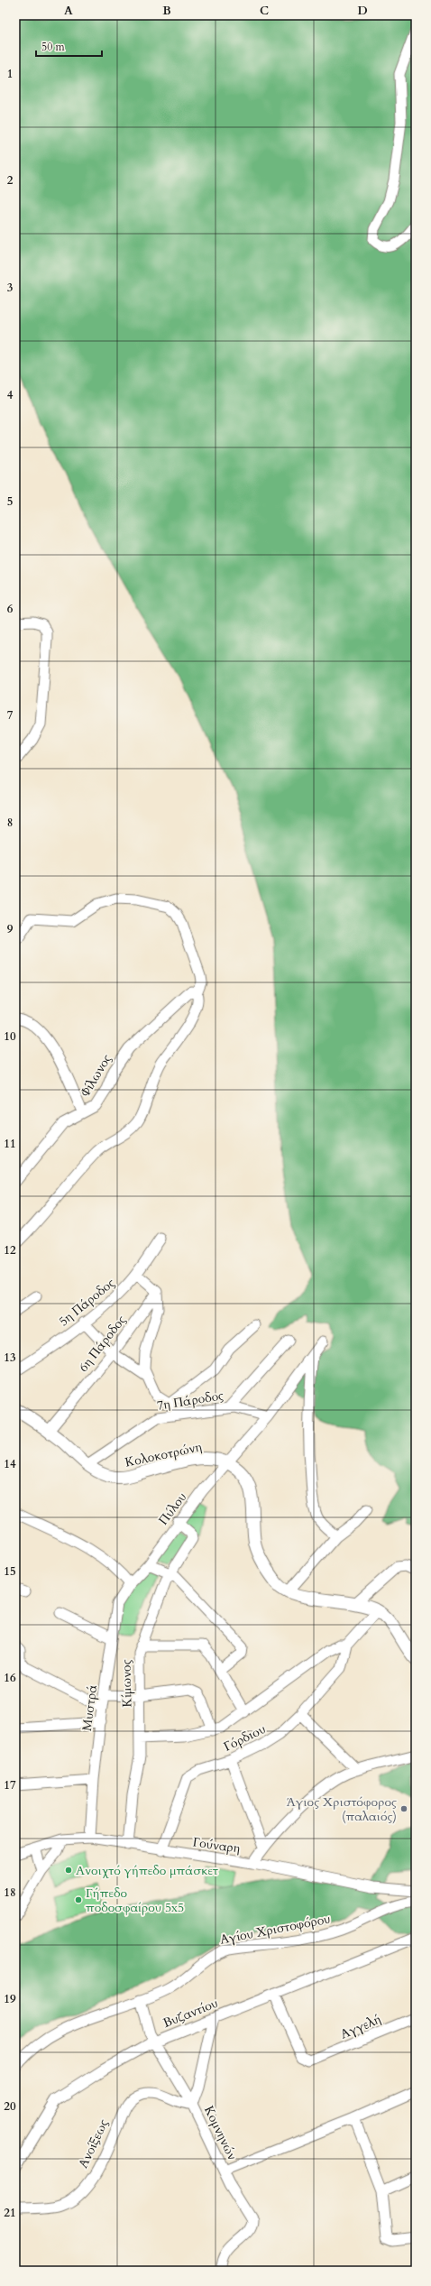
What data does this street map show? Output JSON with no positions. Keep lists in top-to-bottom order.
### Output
{
  "streets": {
    "street": [
      "Φίλωνος",
      "5η Πάροδος",
      "6η Πάροδος",
      "7η Πάροδος",
      "Κολοκοτρώνη",
      "Πύλου",
      "Κίμωνος",
      "Μυστρά",
      "Γόρδιου",
      "Γούναρη",
      "Αγίου Χριστοφόρου",
      "Βυζαντίου",
      "Αγγελή",
      "Κομνηνών",
      "Ανοίξεως"
    ]
  },
  "crossings": [
    ["6η Πάροδος", "Κολοκοτρώνη"],
    ["7η Πάροδος", "Κολοκοτρώνη"],
    ["7η Πάροδος", "Πύλου"],
    ["Κολοκοτρώνη", "Πύλου"],
    ["Πύλου", "Κίμωνος"],
    ["Πύλου", "Μυστρά"],
    ["Κίμωνος", "Γόρδιου"],
    ["Κίμωνος", "Γούναρη"],
    ["Μυστρά", "Γούναρη"],
    ["Γόρδιου", "Γούναρη"],
    ["Αγίου Χριστοφόρου", "Κομνηνών"],
    ["Βυζαντίου", "Αγγελή"],
    ["Βυζαντίου", "Κομνηνών"],
    ["Κομνηνών", "Ανοίξεως"]
  ],
  "places": ["Άγιος Χριστόφορος (παλαιός)", "Ανοιχτό γήπεδο μπάσκετ", "Γήπεδο ποδοσφαίρου 5x5"],
  "scale_bar": "50 m",
  "grid": {
    "columns": [
      "A",
      "B",
      "C",
      "D"
    ],
    "rows": [
      "1",
      "2",
      "3",
      "4",
      "5",
      "6",
      "7",
      "8",
      "9",
      "10",
      "11",
      "12",
      "13",
      "14",
      "15",
      "16",
      "17",
      "18",
      "19",
      "20",
      "21"
    ]
  }
}
